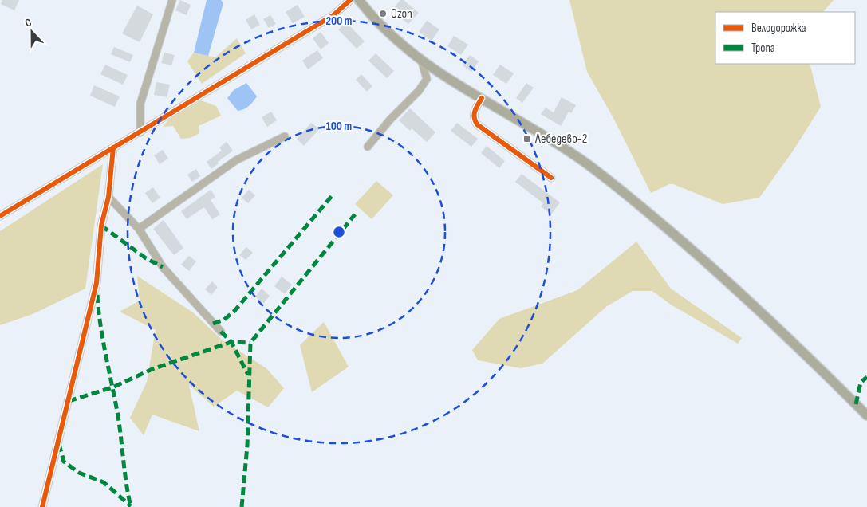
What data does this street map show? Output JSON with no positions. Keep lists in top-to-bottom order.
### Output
{
  "places": {
    "other": ["Ozon"],
    "transit": ["Лебедево-2"]
  },
  "legend": ["Велодорожка", "Тропа"],
  "north": "top",
  "rings": ["200 m", "100 m"]
}
